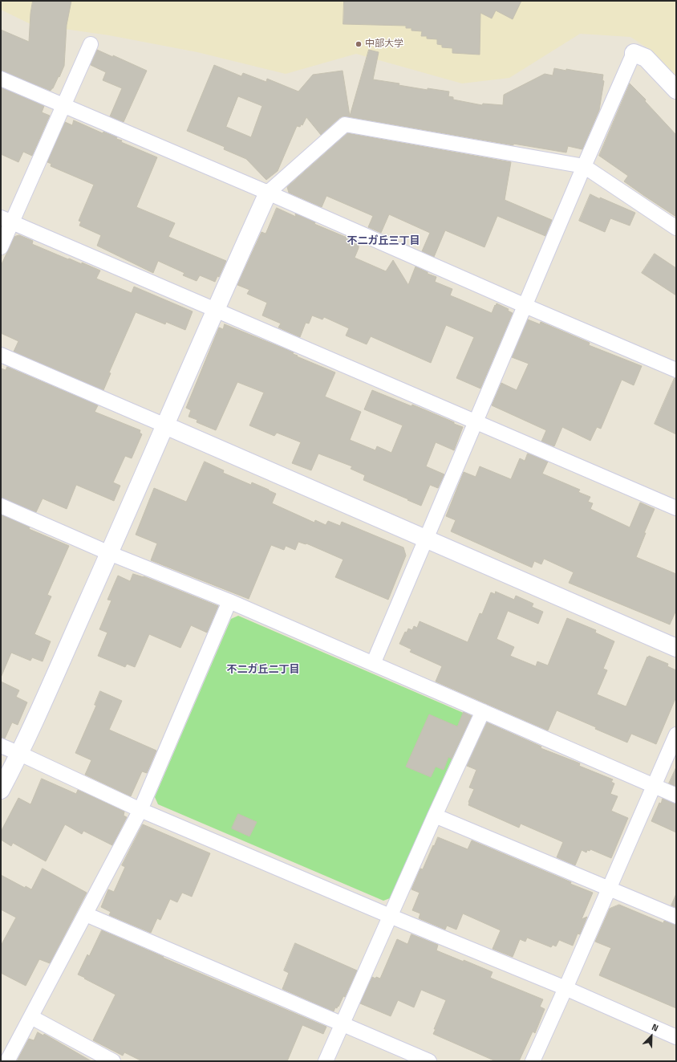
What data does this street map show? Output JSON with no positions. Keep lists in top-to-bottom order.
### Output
{
  "districts": ["不二ガ丘三丁目", "不二ガ丘二丁目"],
  "places": ["中部大学"],
  "north": "top right"
}
